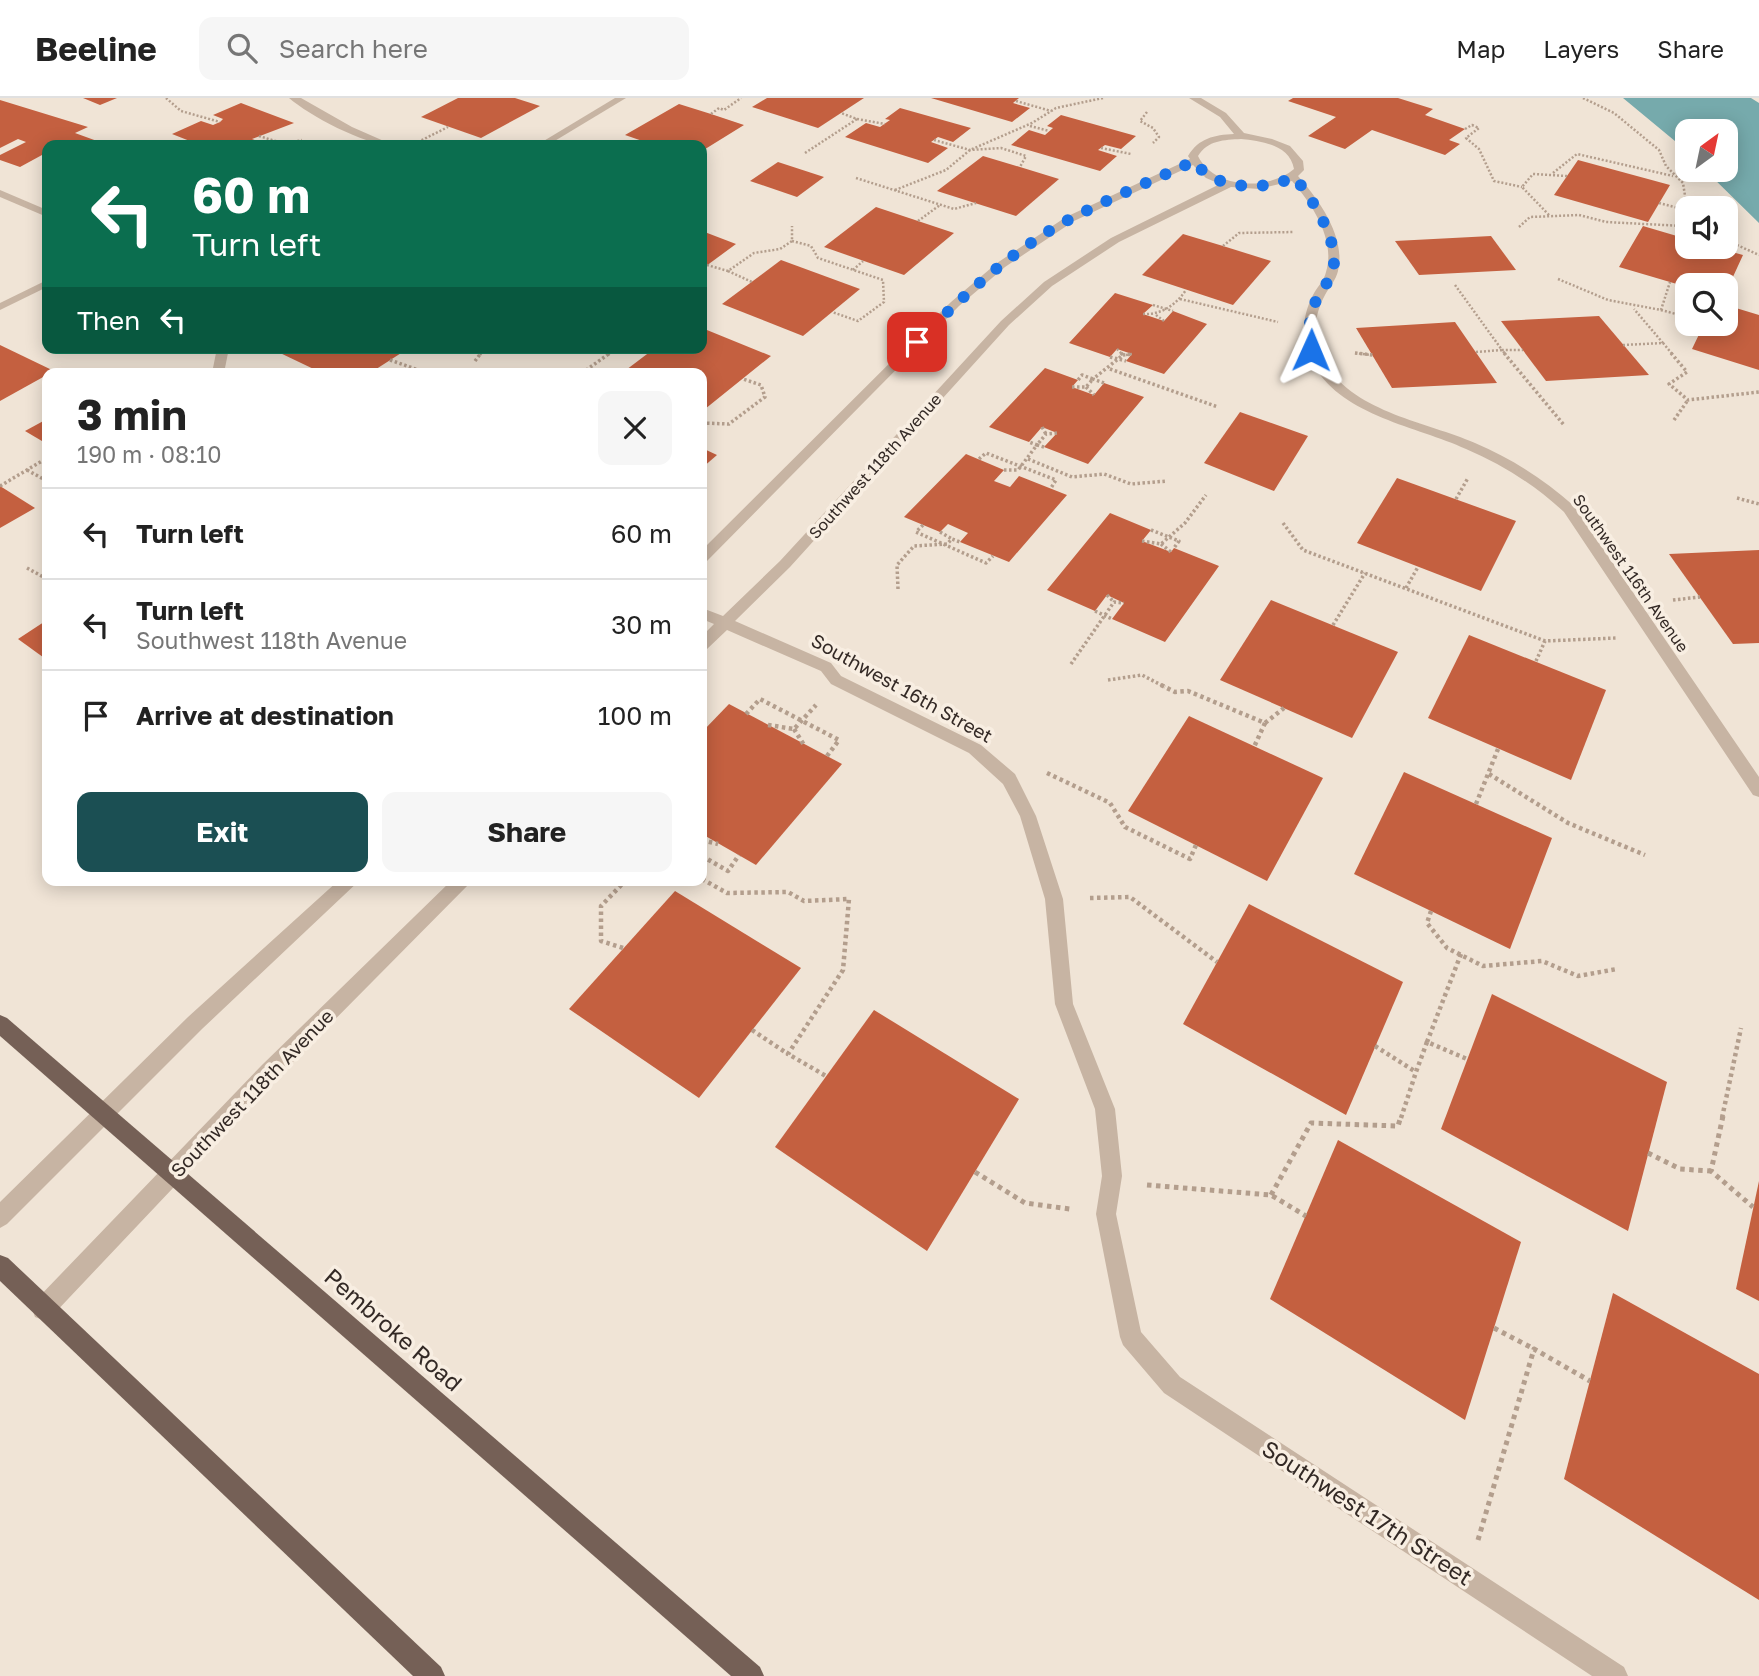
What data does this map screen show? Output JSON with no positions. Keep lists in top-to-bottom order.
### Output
{
  "streets": {
    "main road": ["Pembroke Road"],
    "street": [
      "Southwest 118th Avenue",
      "Southwest 116th Avenue",
      "Southwest 16th Street",
      "Southwest 17th Street"
    ]
  },
  "crossings": [
    ["Southwest 118th Avenue", "Southwest 16th Street"],
    ["Southwest 118th Avenue", "Pembroke Road"],
    ["Southwest 16th Street", "Southwest 17th Street"]
  ],
  "north": "top right",
  "page": {
    "header": "Beeline",
    "search": "Search here",
    "nav": ["Map", "Layers", "Share"],
    "turn": ["60 m", "Turn left"],
    "then": "Then",
    "heading": ["3 min", "190 m · 08:10"],
    "list": [
      {
        "name": "Turn left",
        "value": "60 m"
      },
      {
        "name": "Turn left",
        "note": "Southwest 118th Avenue",
        "value": "30 m"
      },
      {
        "name": "Arrive at destination",
        "value": "100 m"
      }
    ],
    "buttons": ["Exit", "Share"]
  }
}
